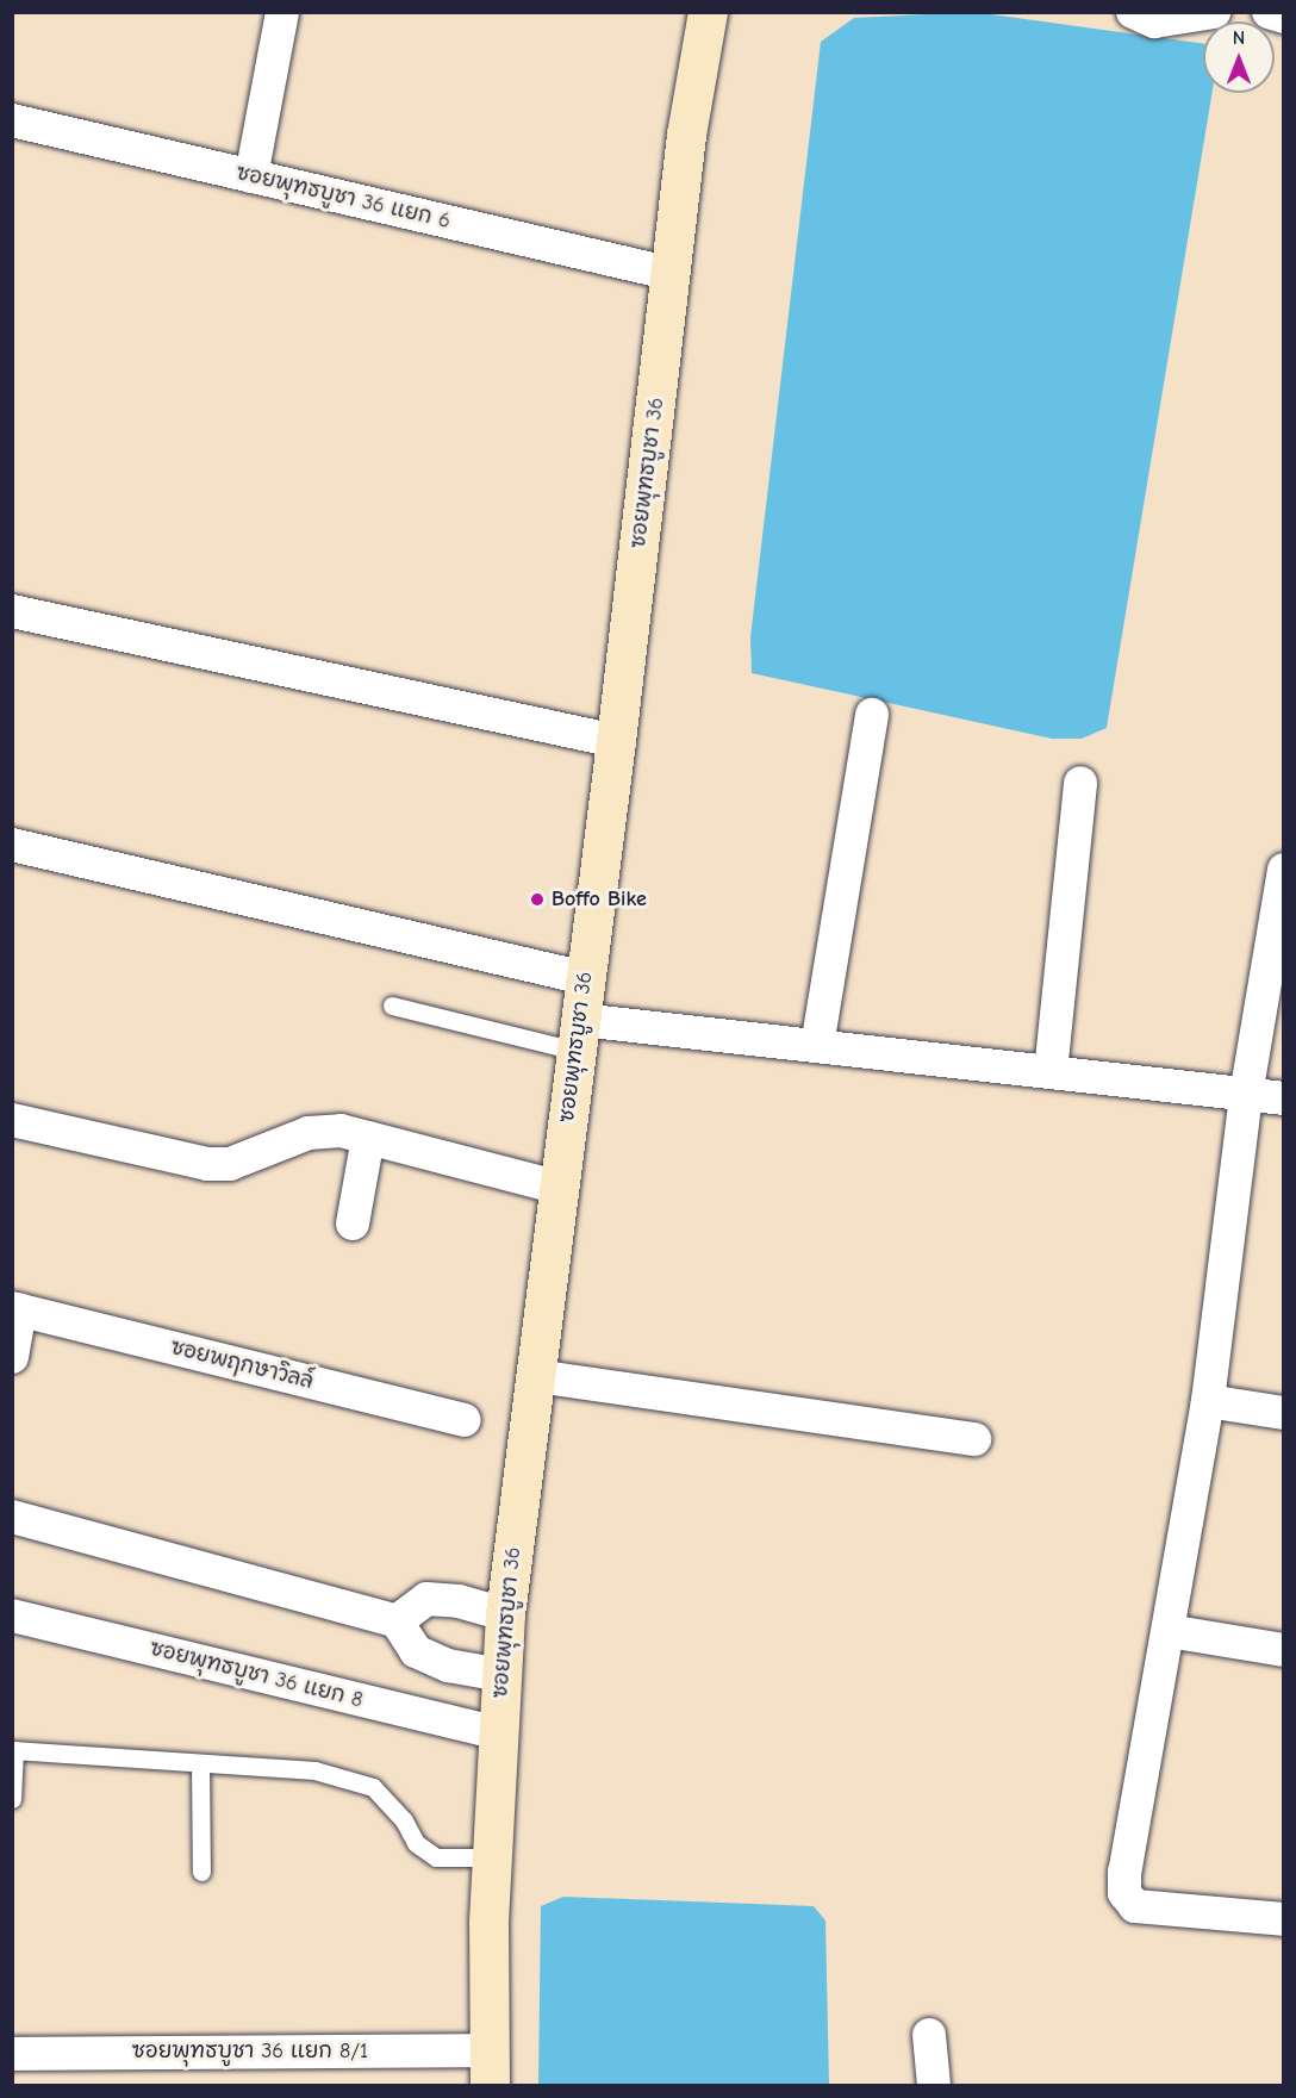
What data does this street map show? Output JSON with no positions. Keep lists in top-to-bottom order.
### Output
{
  "streets": {
    "street": [
      "ซอยพุทธบูชา 36 แยก 6",
      "ซอยพุทธบูชา 36",
      "ซอยพฤกษาวิลล์",
      "ซอยพุทธบูชา 36 แยก 8",
      "ซอยพุทธบูชา 36 แยก 8/1"
    ]
  },
  "crossings": [
    ["ซอยพุทธบูชา 36 แยก 6", "ซอยพุทธบูชา 36"],
    ["ซอยพุทธบูชา 36", "ซอยพุทธบูชา 36 แยก 8"],
    ["ซอยพุทธบูชา 36", "ซอยพุทธบูชา 36 แยก 8/1"]
  ],
  "places": ["Boffo Bike"],
  "north": "top"
}
